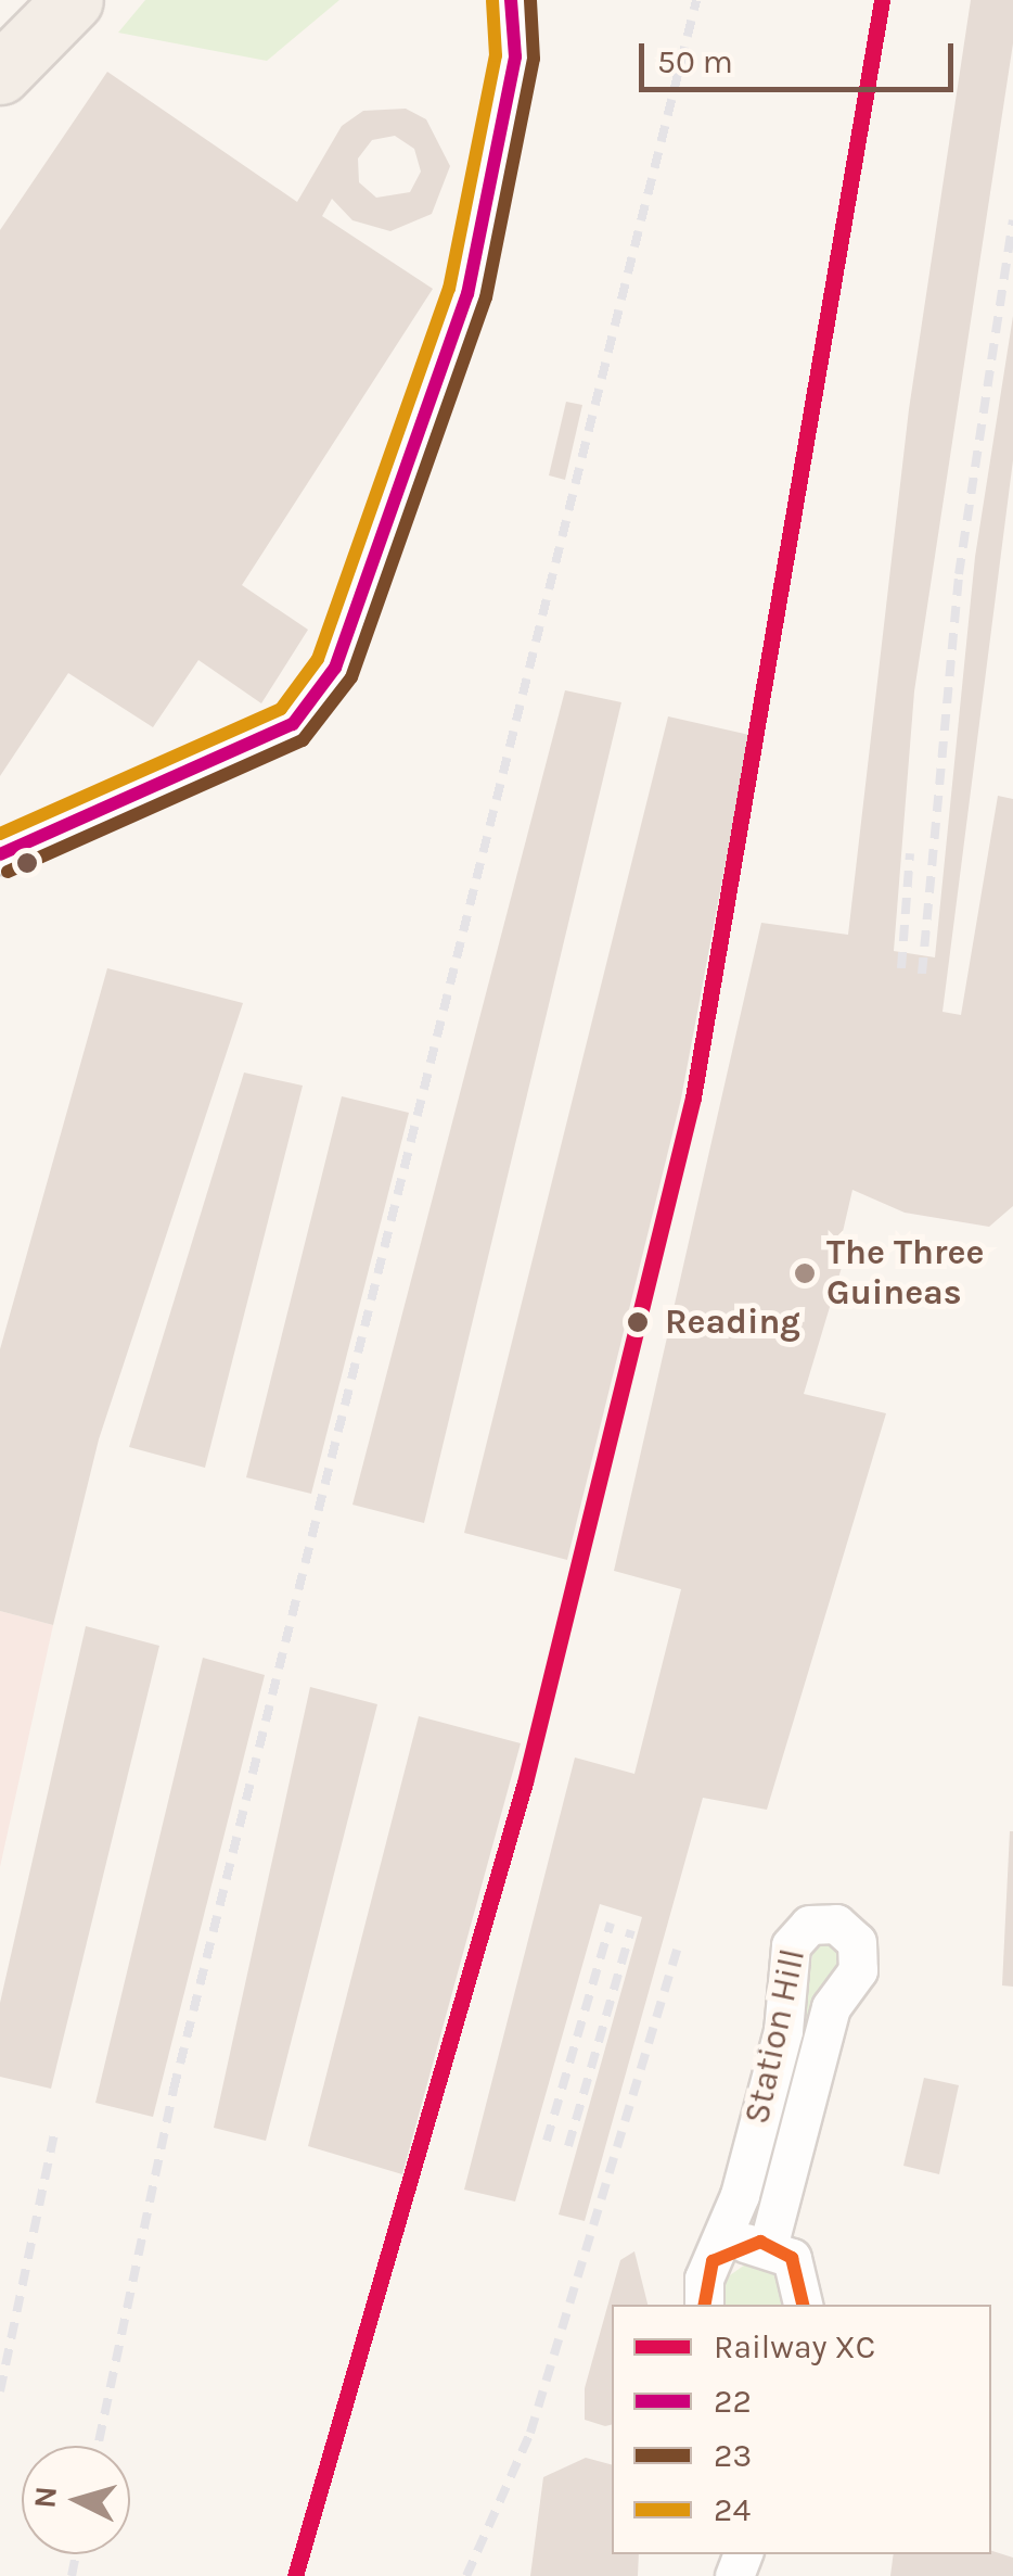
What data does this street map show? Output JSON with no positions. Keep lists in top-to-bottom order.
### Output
{
  "streets": {
    "street": ["Station Hill"]
  },
  "places": ["The Three Guineas", "Reading"],
  "lines": [
    "rail line XC",
    "transit line 22",
    "transit line 23",
    "transit line 24"
  ],
  "legend": [
    "Railway XC",
    "22",
    "23",
    "24"
  ],
  "scale_bar": "50 m",
  "north": "left"
}
